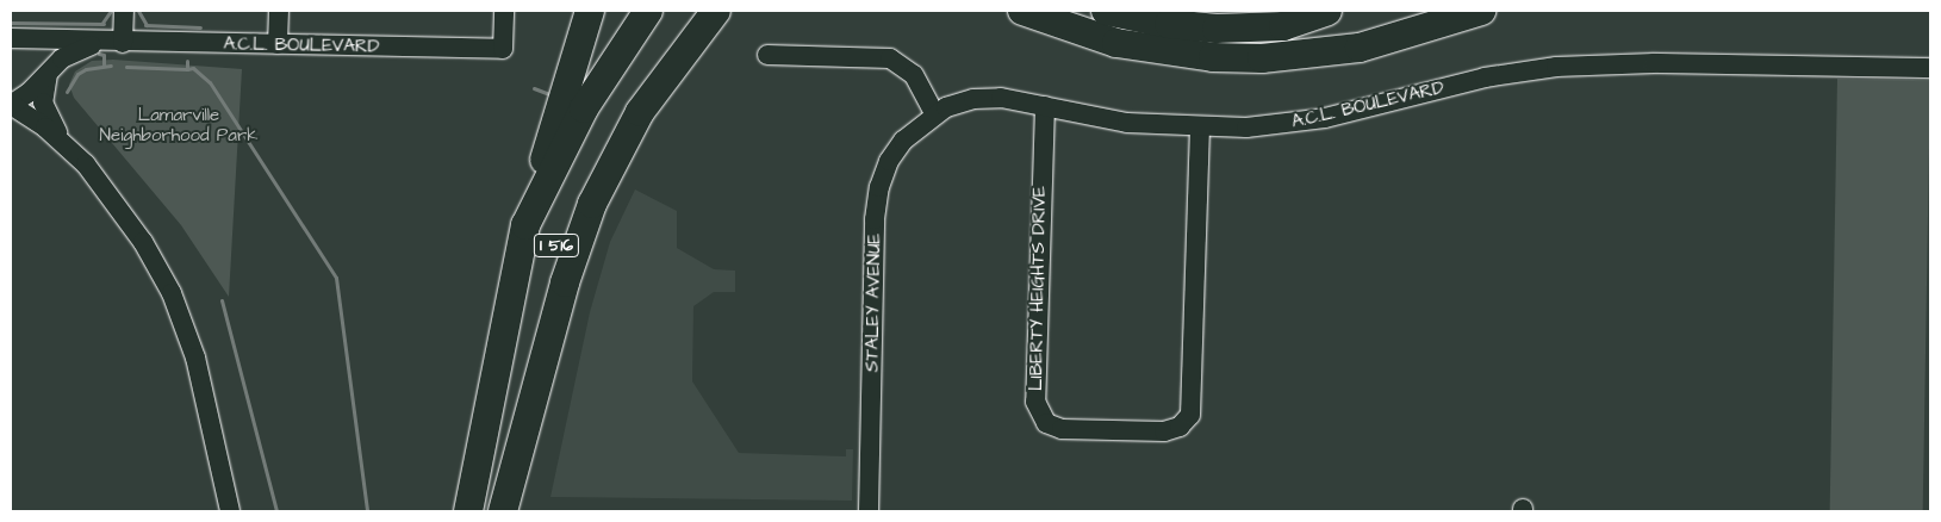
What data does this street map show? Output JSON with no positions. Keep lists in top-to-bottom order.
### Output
{
  "streets": {
    "highway": ["I 516"],
    "street": ["A.C.L. BOULEVARD", "LIBERTY HEIGHTS DRIVE", "STALEY AVENUE"]
  },
  "crossings": [
    ["A.C.L. BOULEVARD", "LIBERTY HEIGHTS DRIVE"],
    ["A.C.L. BOULEVARD", "STALEY AVENUE"]
  ],
  "parks": ["Lamarville Neighborhood Park"]
}
